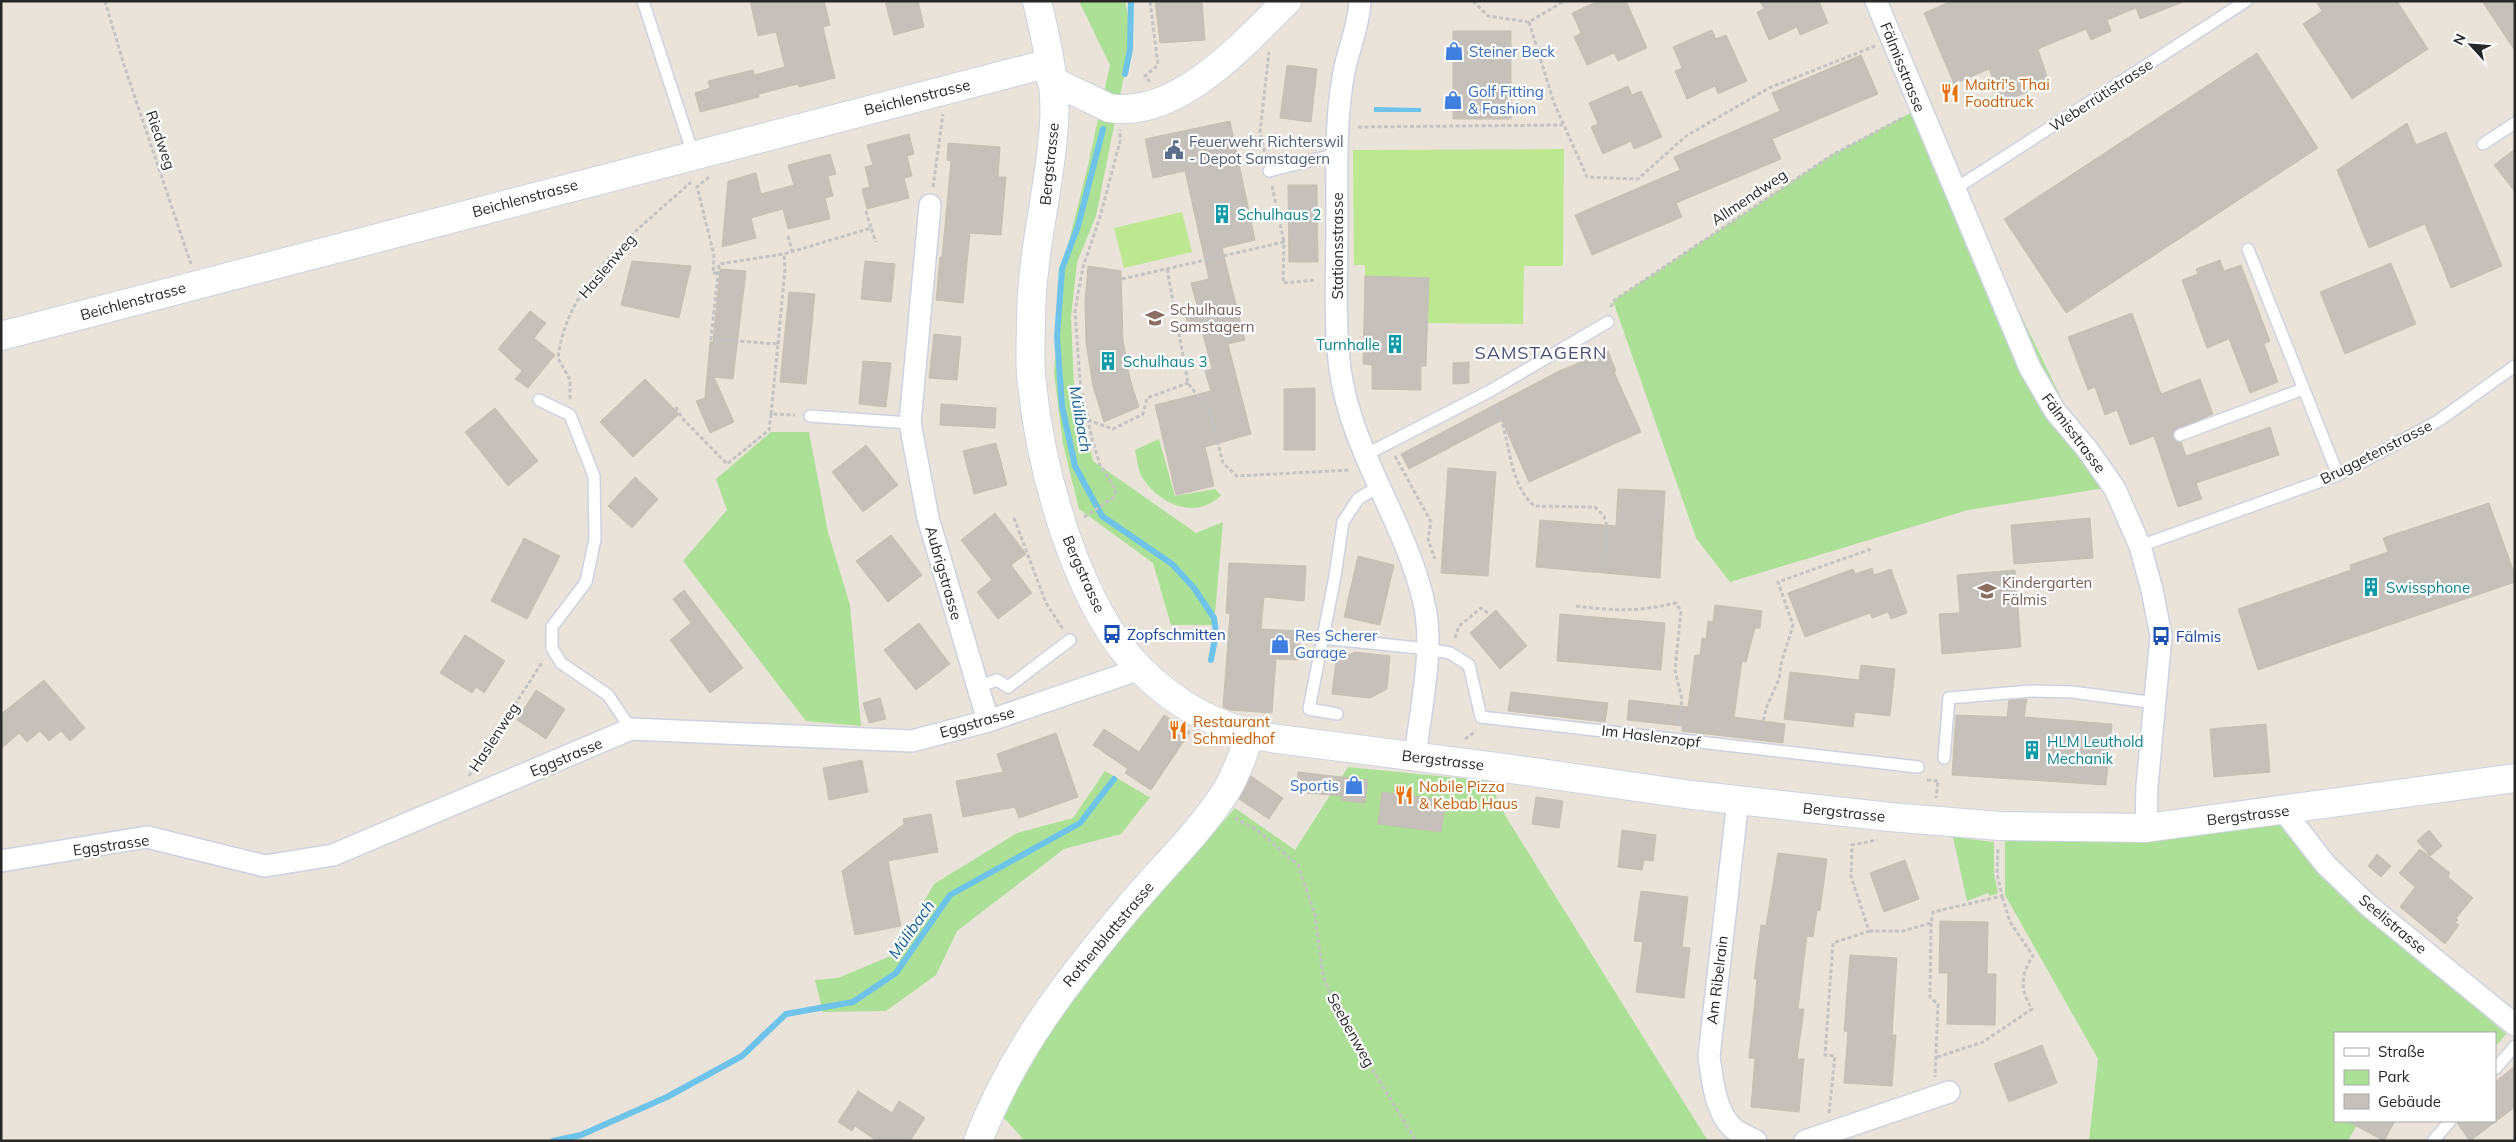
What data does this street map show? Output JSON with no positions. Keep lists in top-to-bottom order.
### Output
{
  "streets": {
    "main road": ["Beichlenstrasse", "Bergstrasse", "Rothenblattstrasse"],
    "street": [
      "Fälmisstrasse",
      "Stationsstrasse",
      "Aubrigstrasse",
      "Eggstrasse",
      "Seelistrasse",
      "Am Ribelrain"
    ],
    "lane": ["Weberrütistrasse", "Bruggetenstrasse", "Im Haslenzopf"],
    "path": [
      "Riedweg",
      "Allmendweg",
      "Haslenweg",
      "Seebenweg"
    ]
  },
  "crossings": [
    ["Fälmisstrasse", "Weberrütistrasse"],
    ["Fälmisstrasse", "Bergstrasse"],
    ["Fälmisstrasse", "Allmendweg"],
    ["Fälmisstrasse", "Bruggetenstrasse"],
    ["Beichlenstrasse", "Riedweg"],
    ["Beichlenstrasse", "Bergstrasse"],
    ["Beichlenstrasse", "Haslenweg"],
    ["Bergstrasse", "Stationsstrasse"],
    ["Bergstrasse", "Eggstrasse"],
    ["Bergstrasse", "Seelistrasse"],
    ["Bergstrasse", "Rothenblattstrasse"],
    ["Bergstrasse", "Am Ribelrain"],
    ["Stationsstrasse", "Im Haslenzopf"],
    ["Haslenweg", "Eggstrasse"],
    ["Aubrigstrasse", "Eggstrasse"],
    ["Rothenblattstrasse", "Seebenweg"]
  ],
  "districts": ["SAMSTAGERN"],
  "water": ["Mülibach"],
  "places": {
    "shop": [
      "Steiner Beck",
      "Golf Fitting & Fashion",
      "Res Scherer Garage",
      "Sportis"
    ],
    "restaurant": ["Maitri's Thai Foodtruck", "Restaurant Schmiedhof", "Nobile Pizza & Kebab Haus"],
    "public building": ["Feuerwehr Richterswil - Depot Samstagern"],
    "building": [
      "Schulhaus 2",
      "Turnhalle",
      "Schulhaus 3",
      "Swissphone",
      "HLM Leuthold Mechanik"
    ],
    "school or university": ["Schulhaus Samstagern", "Kindergarten Fälmis"],
    "bus stop": ["Zopfschmitten", "Fälmis"]
  },
  "legend": ["Straße", "Park", "Gebäude"],
  "north": "top left"
}
